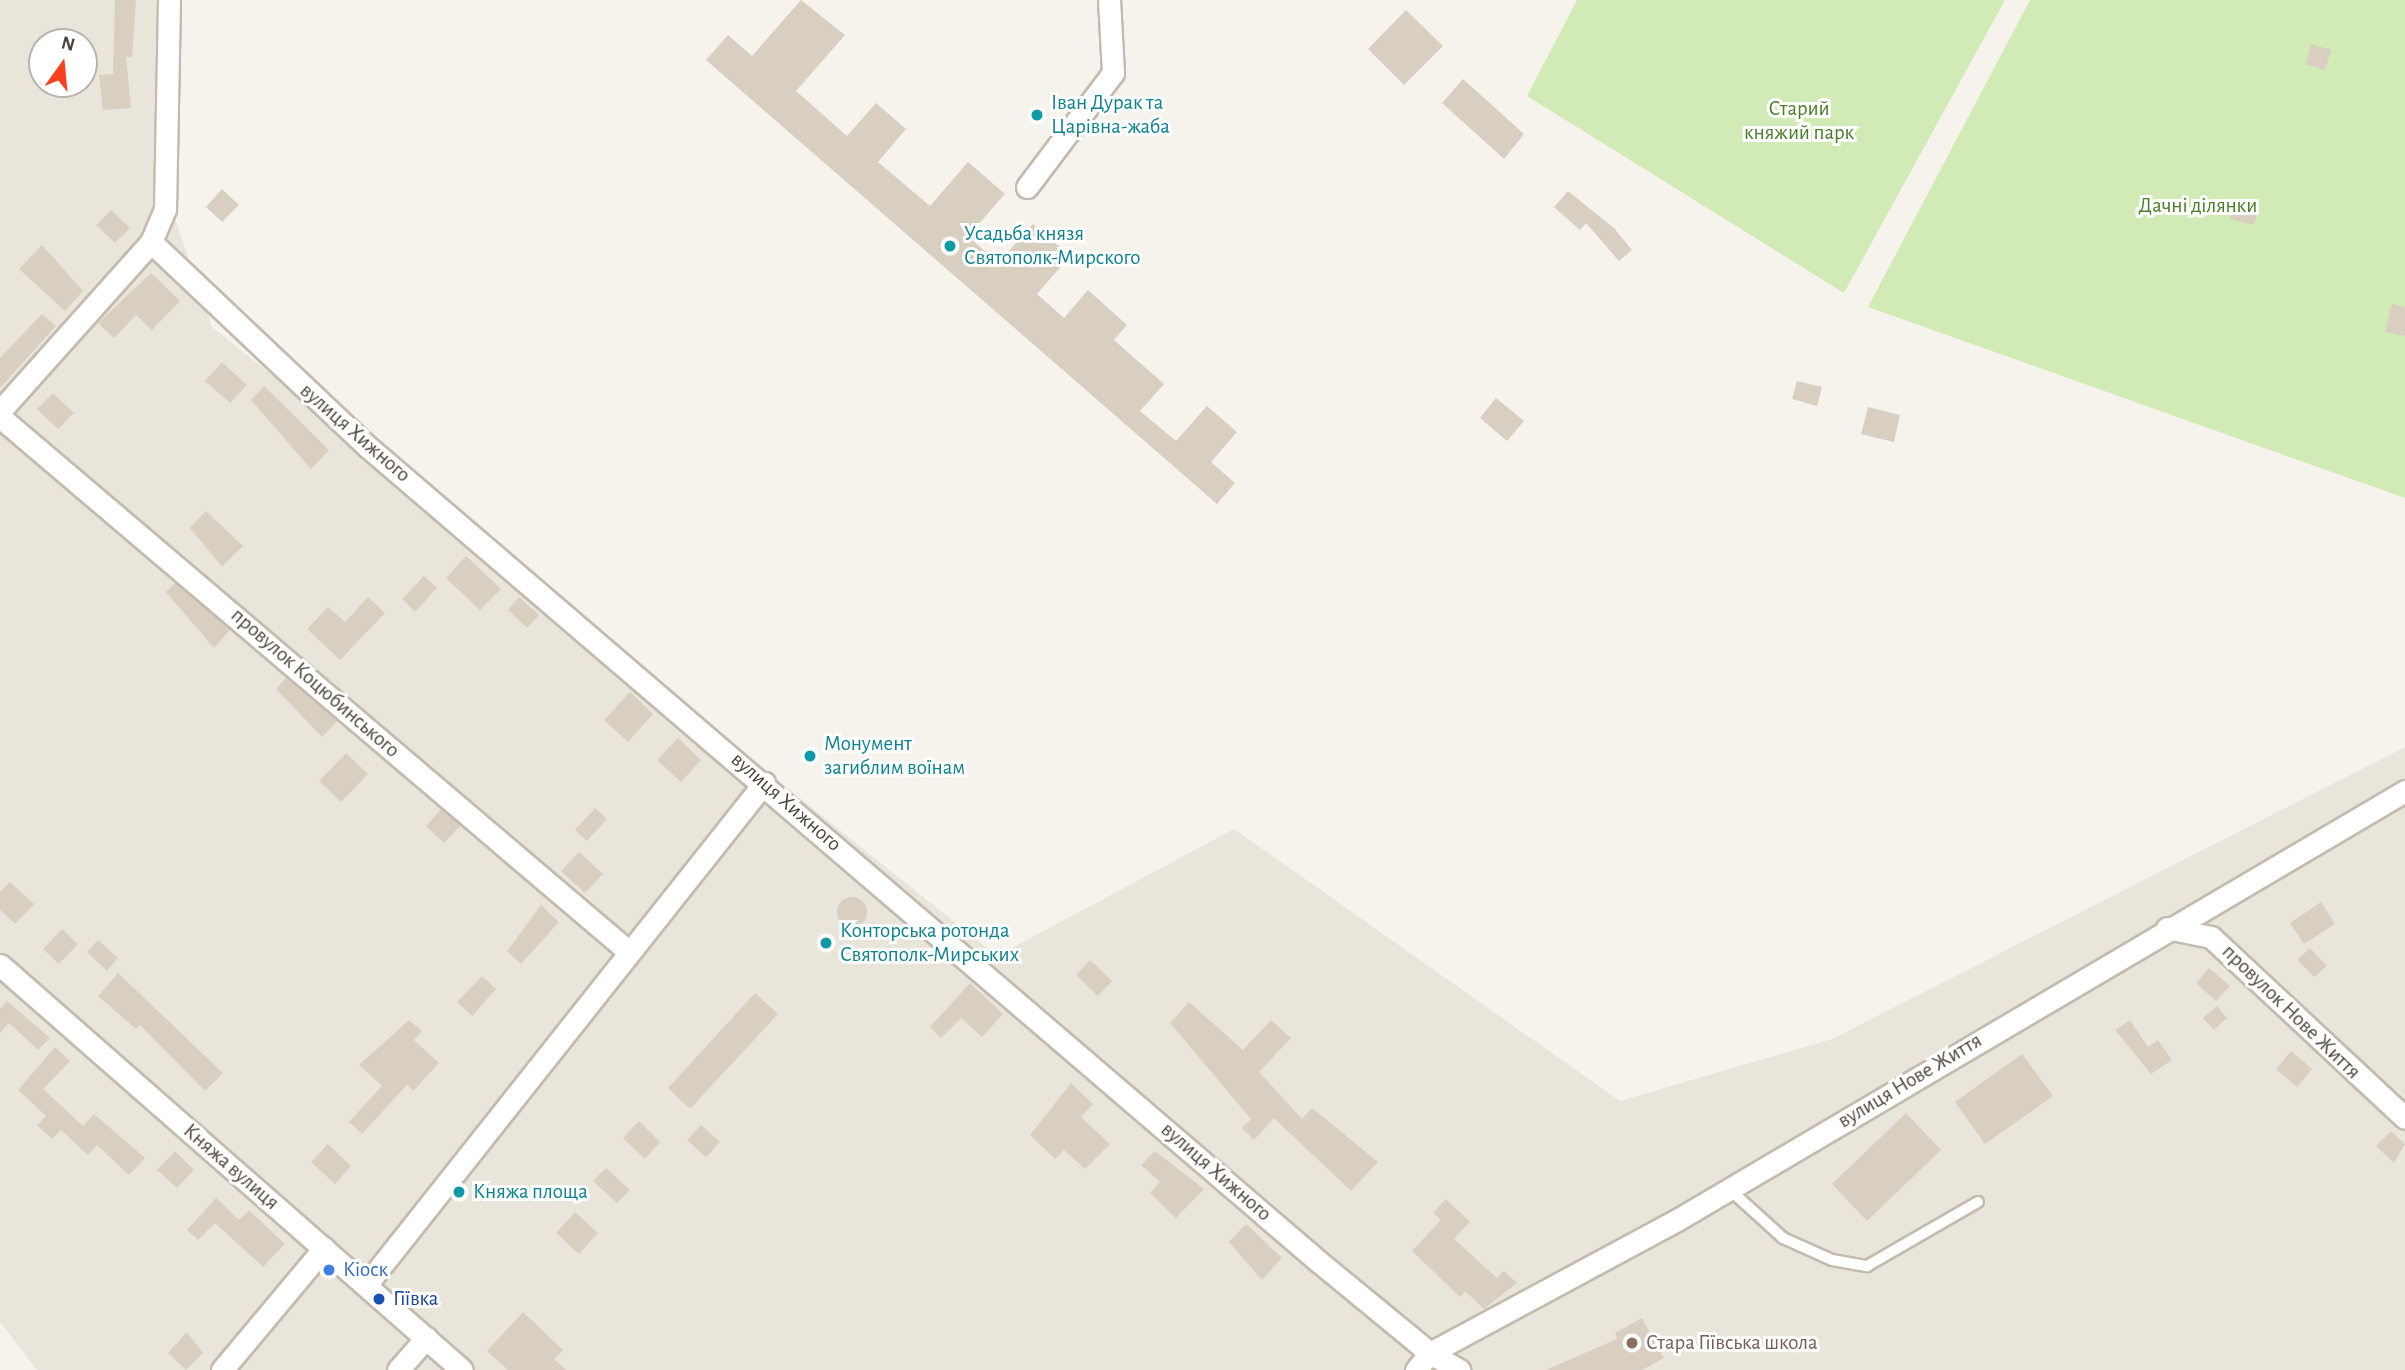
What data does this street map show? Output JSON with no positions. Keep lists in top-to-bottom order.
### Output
{
  "streets": {
    "street": [
      "вулиця Хижного",
      "провулок Коцюбинського",
      "провулок Нове Життя",
      "вулиця Нове Життя",
      "Княжа вулиця"
    ]
  },
  "crossings": [
    ["вулиця Хижного", "вулиця Нове Життя"],
    ["провулок Нове Життя", "вулиця Нове Життя"]
  ],
  "parks": ["Старий княжий парк", "Дачні ділянки"],
  "places": [
    "Іван Дурак та Царівна-жаба",
    "Усадьба князя Святополк-Мирского",
    "Монумент загиблим воїнам",
    "Конторська ротонда Святополк-Мирських",
    "Княжа площа",
    "Кіоск",
    "Гіївка",
    "Стара Гіївська школа"
  ],
  "north": "top"
}
